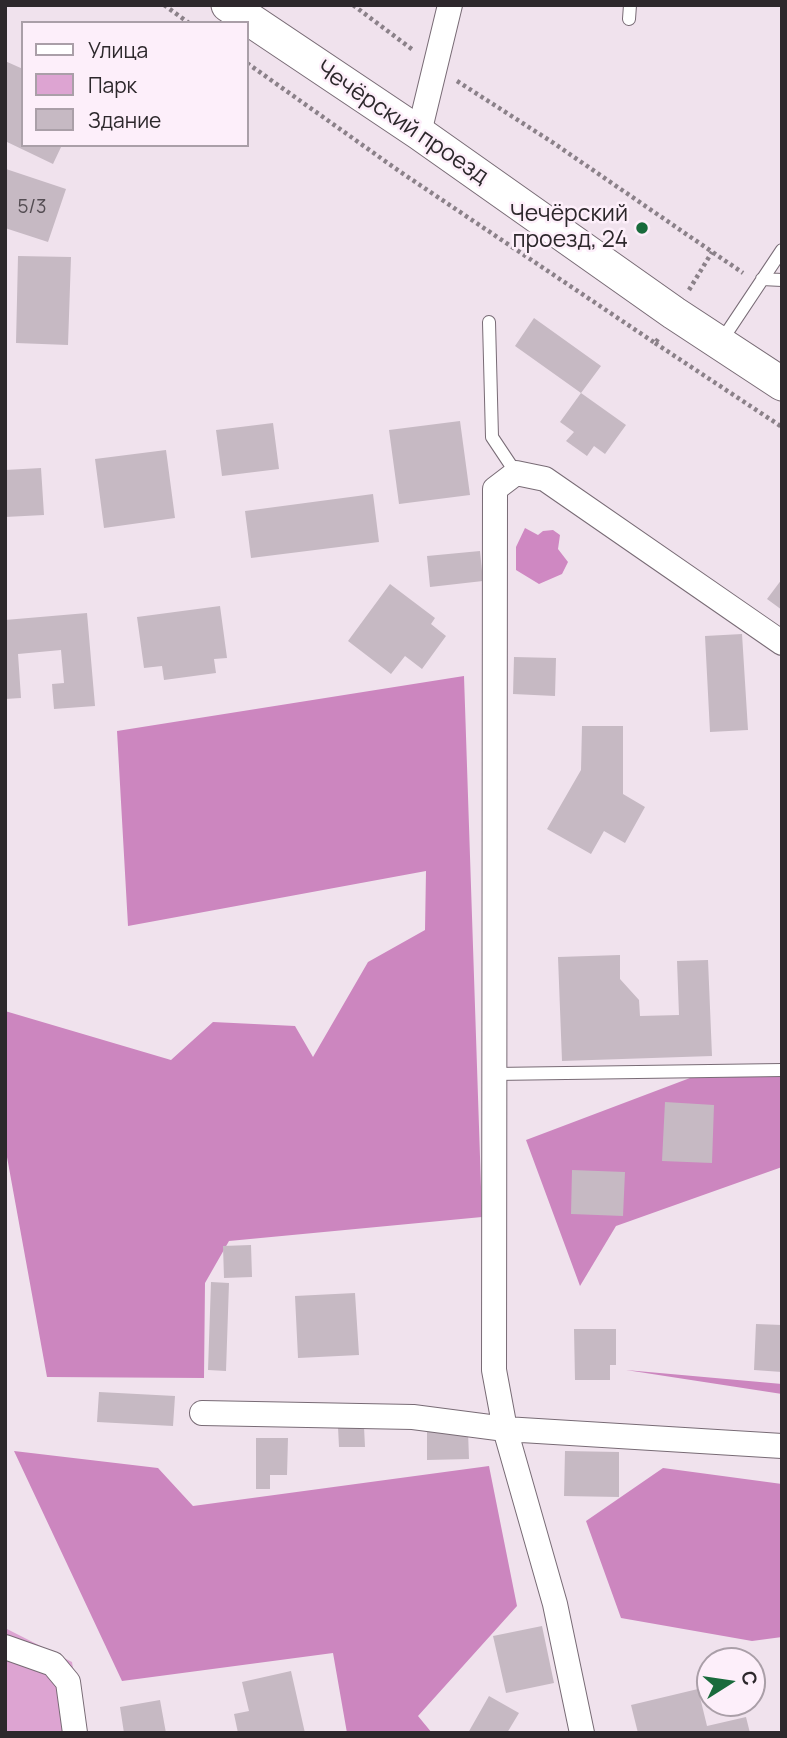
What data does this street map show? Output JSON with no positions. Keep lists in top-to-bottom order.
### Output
{
  "streets": {
    "main road": ["Чечёрский проезд"]
  },
  "places": ["Чечёрский проезд, 24"],
  "house_numbers": ["5/3"],
  "legend": ["Улица", "Парк", "Здание"],
  "north": "right"
}
